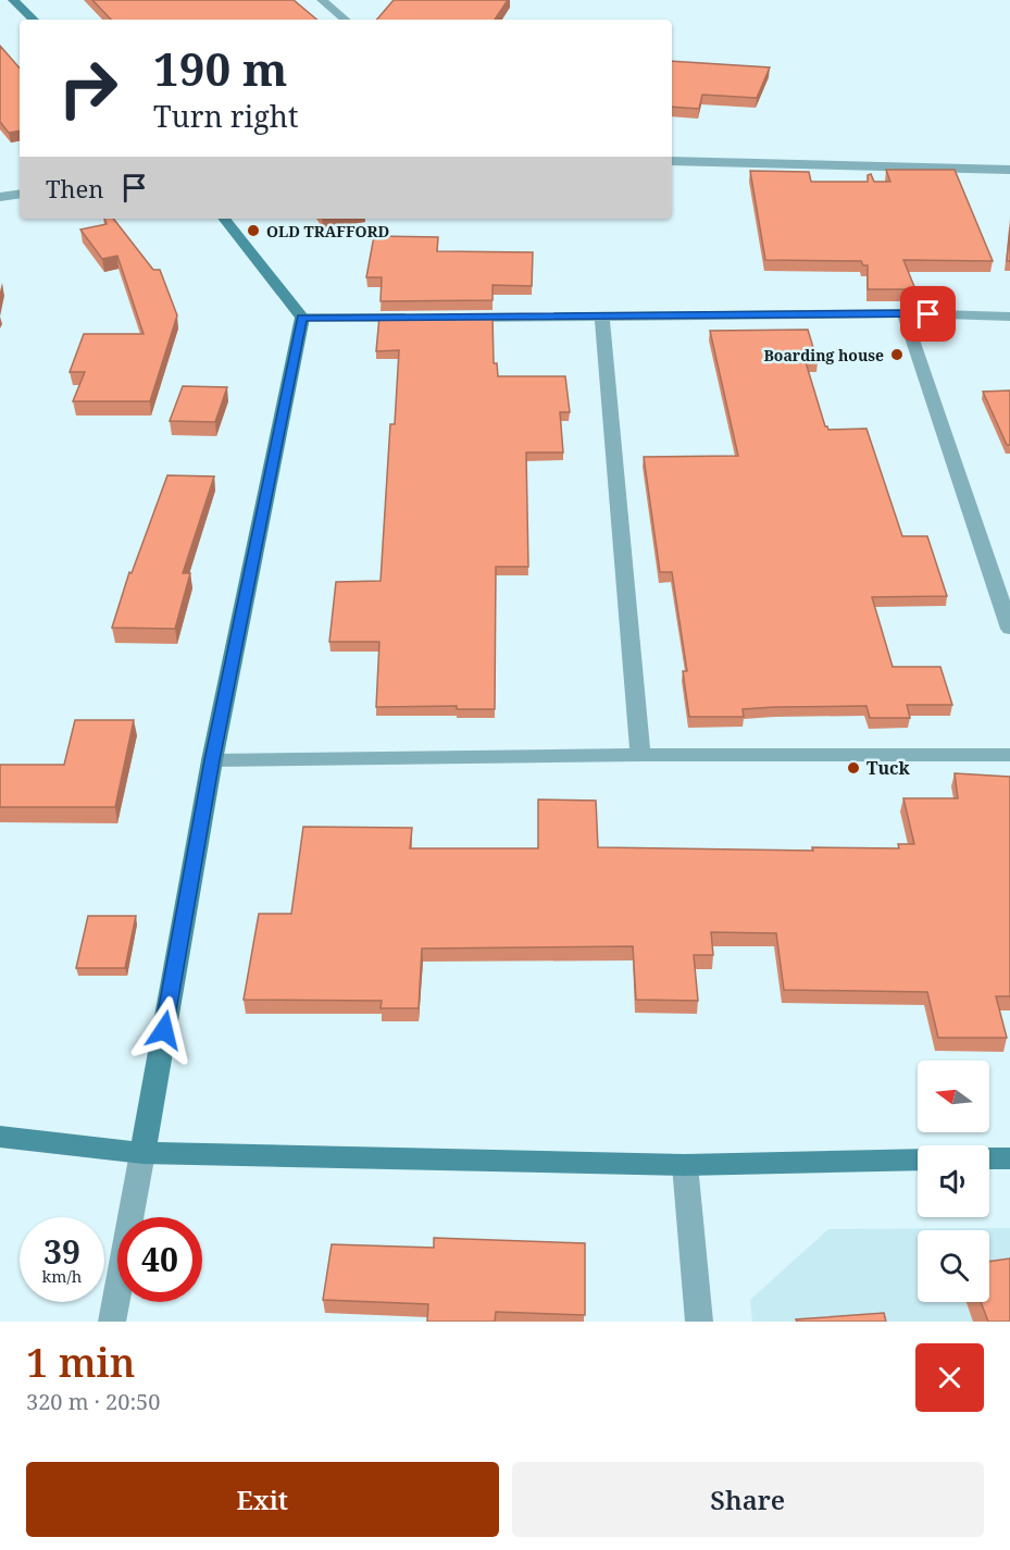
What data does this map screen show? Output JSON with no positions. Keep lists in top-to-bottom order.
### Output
{
  "places": ["OLD TRAFFORD", "Boarding house", "Tuck"],
  "north": "left",
  "page": {
    "turn": ["190 m", "Turn right"],
    "then": "Then",
    "speed": "39 km/h",
    "limit": "40",
    "heading": ["1 min", "320 m · 20:50"],
    "buttons": ["Exit", "Share"]
  }
}
